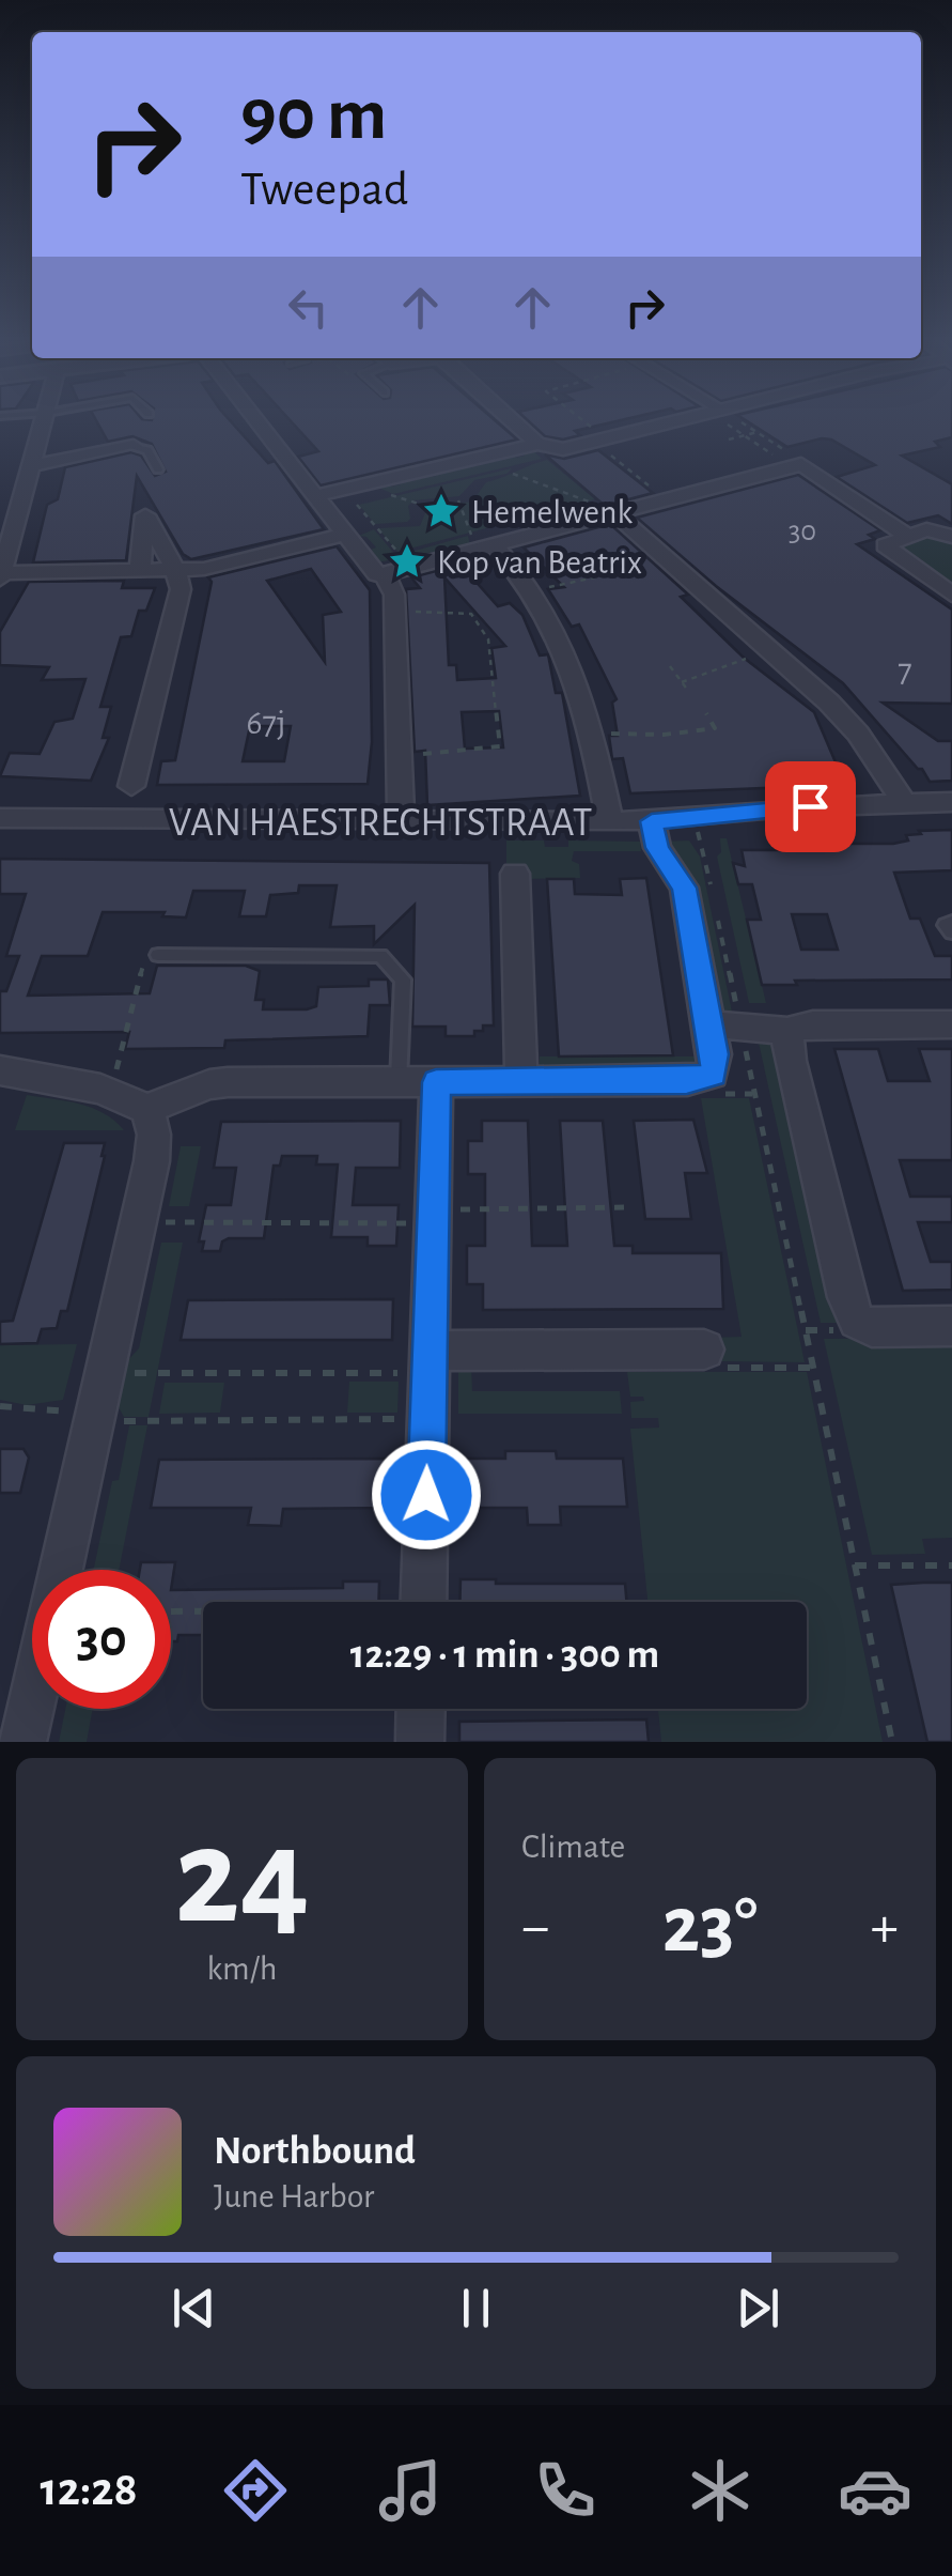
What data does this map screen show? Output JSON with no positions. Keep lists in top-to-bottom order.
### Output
{
  "streets": {
    "street": ["VAN HAESTRECHTSTRAAT"]
  },
  "places": {
    "place": ["Hemelwenk", "Kop van Beatrix"]
  },
  "house_numbers": ["30", "7", "67j"],
  "page": {
    "turn": ["90 m", "Tweepad"],
    "limit": "30",
    "trip": "12:29 · 1 min · 300 m",
    "tile": [
      ["24", "km/h"],
      "Climate"
    ],
    "heat": ["−", "23°", "+"],
    "song": ["Northbound", "June Harbor"],
    "tabs": "12:28"
  }
}
